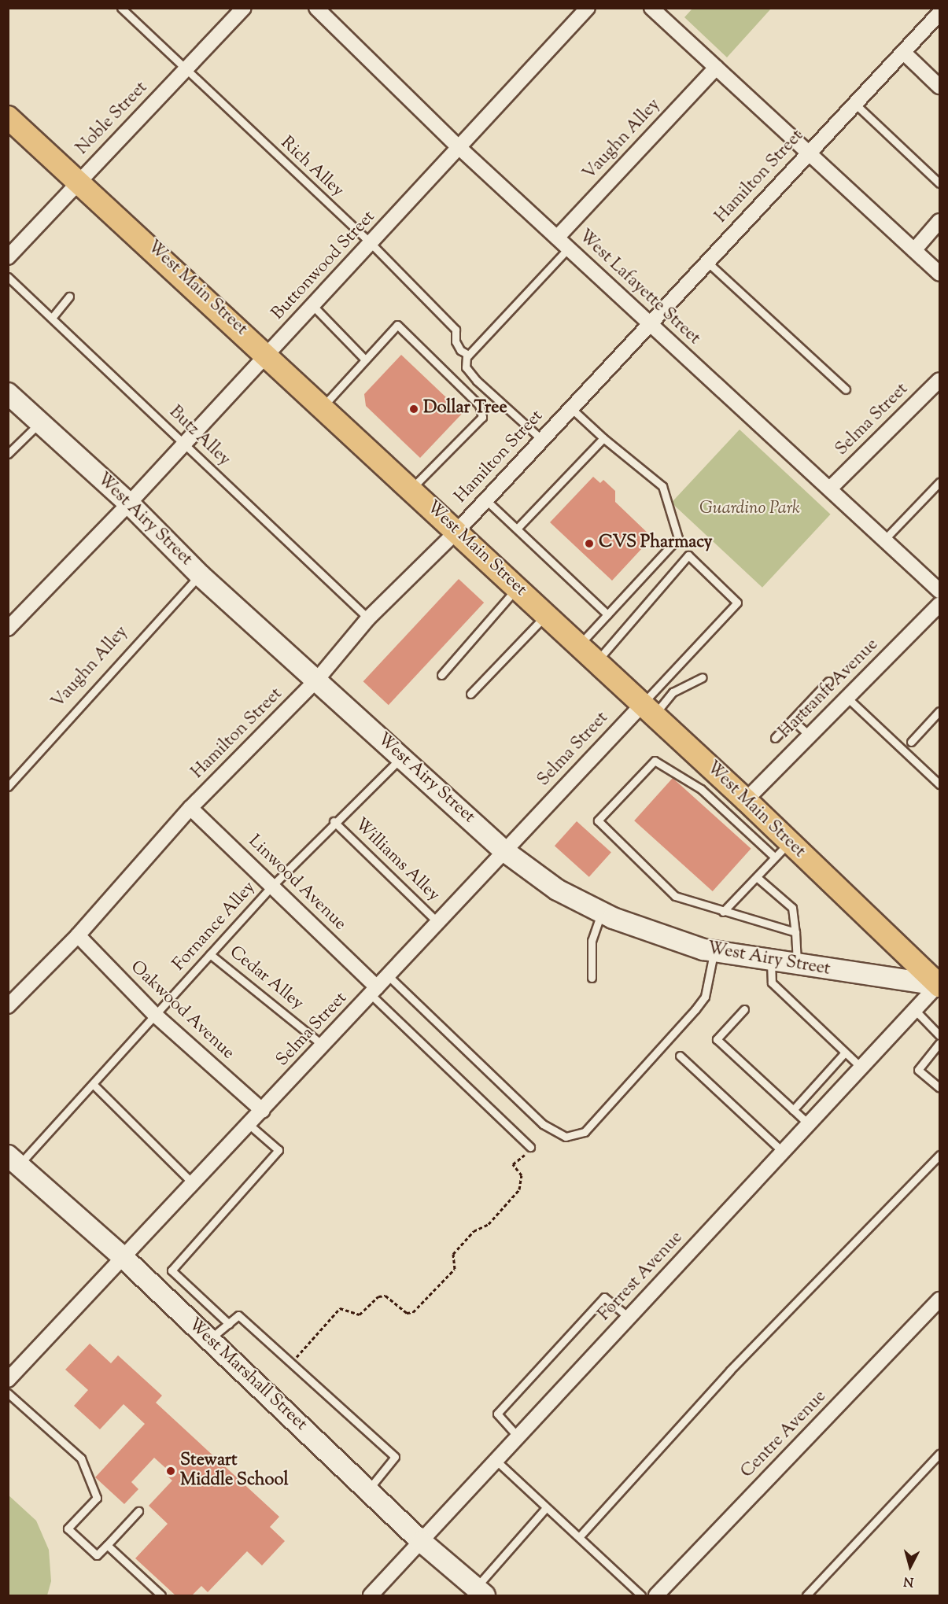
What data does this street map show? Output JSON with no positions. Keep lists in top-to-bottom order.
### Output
{
  "streets": {
    "main road": ["West Main Street", "West Airy Street", "West Marshall Street"],
    "street": [
      "Noble Street",
      "Vaughn Alley",
      "Hamilton Street",
      "Buttonwood Street",
      "West Lafayette Street",
      "Selma Street",
      "Hartranft Avenue",
      "Linwood Avenue",
      "Oakwood Avenue",
      "Forrest Avenue",
      "Centre Avenue"
    ],
    "lane": [
      "Rich Alley",
      "Butz Alley",
      "Williams Alley",
      "Fornance Alley",
      "Cedar Alley"
    ]
  },
  "crossings": [
    ["Noble Street", "Rich Alley"],
    ["Noble Street", "West Main Street"],
    ["Vaughn Alley", "West Lafayette Street"],
    ["Vaughn Alley", "West Airy Street"],
    ["Rich Alley", "Hamilton Street"],
    ["Rich Alley", "Buttonwood Street"],
    ["Hamilton Street", "West Lafayette Street"],
    ["Hamilton Street", "West Main Street"],
    ["Hamilton Street", "Butz Alley"],
    ["Hamilton Street", "West Airy Street"],
    ["Hamilton Street", "Linwood Avenue"],
    ["Hamilton Street", "Oakwood Avenue"],
    ["Buttonwood Street", "West Lafayette Street"],
    ["Buttonwood Street", "West Main Street"],
    ["Buttonwood Street", "Butz Alley"],
    ["Buttonwood Street", "West Airy Street"],
    ["West Lafayette Street", "Selma Street"],
    ["West Main Street", "Selma Street"],
    ["West Main Street", "West Airy Street"],
    ["West Main Street", "Hartranft Avenue"],
    ["West Main Street", "Forrest Avenue"],
    ["Selma Street", "West Airy Street"],
    ["Selma Street", "Williams Alley"],
    ["Selma Street", "Linwood Avenue"],
    ["Selma Street", "Cedar Alley"],
    ["Selma Street", "Oakwood Avenue"],
    ["Selma Street", "West Marshall Street"],
    ["West Airy Street", "Fornance Alley"],
    ["West Airy Street", "Forrest Avenue"],
    ["Williams Alley", "Fornance Alley"],
    ["Linwood Avenue", "Fornance Alley"],
    ["Fornance Alley", "Cedar Alley"],
    ["Fornance Alley", "Oakwood Avenue"],
    ["Fornance Alley", "West Marshall Street"],
    ["Forrest Avenue", "West Marshall Street"]
  ],
  "parks": ["Guardino Park"],
  "places": ["Dollar Tree", "CVS Pharmacy", "Stewart Middle School"],
  "north": "bottom"
}
